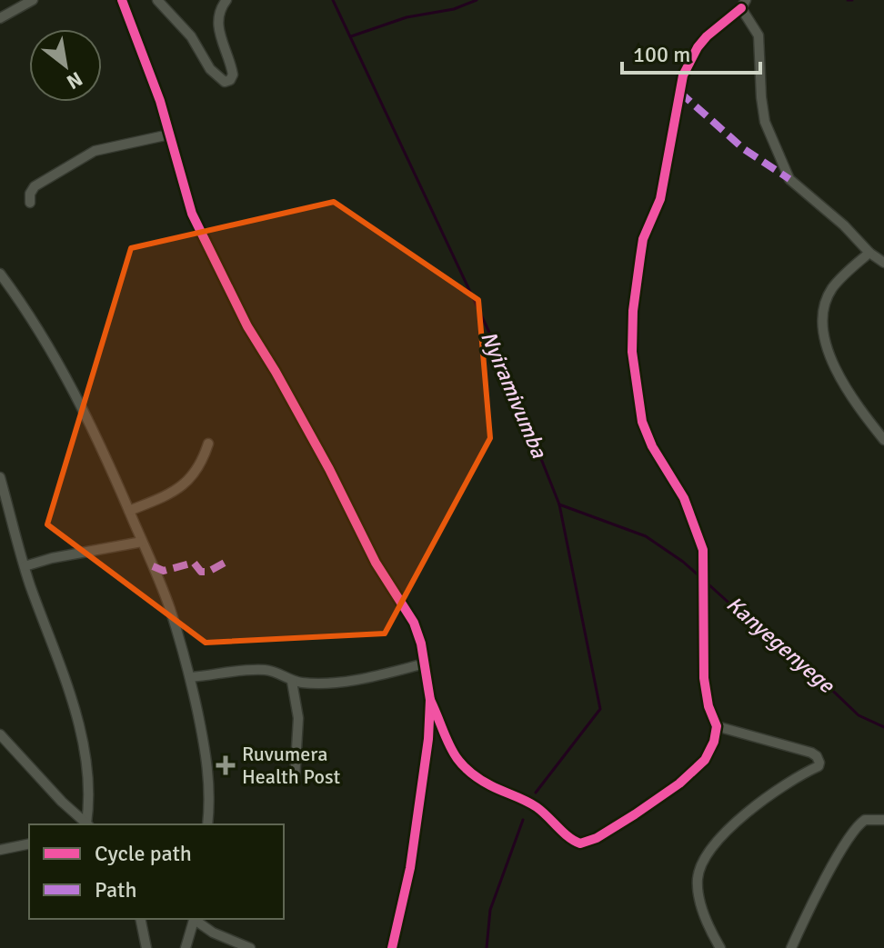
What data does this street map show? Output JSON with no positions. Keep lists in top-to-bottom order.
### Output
{
  "water": ["Nyiramivumba", "Kanyegenyege"],
  "places": {
    "health": ["Ruvumera Health Post"]
  },
  "legend": ["Cycle path", "Path"],
  "scale_bar": "100 m",
  "north": "bottom right"
}
